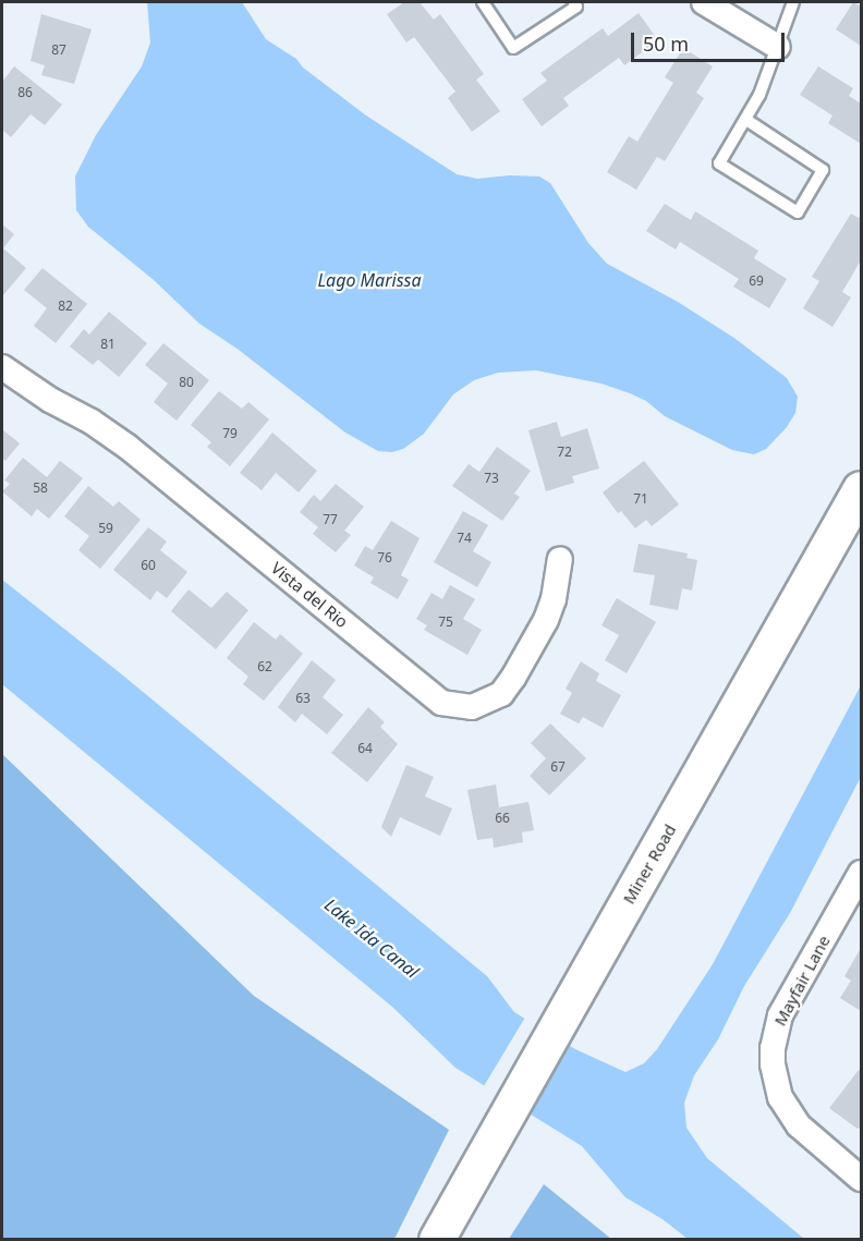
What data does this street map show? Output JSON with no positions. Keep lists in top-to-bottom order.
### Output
{
  "streets": {
    "street": ["Vista del Rio", "Miner Road", "Mayfair Lane"]
  },
  "water": ["Lago Marissa", "Lake Ida Canal"],
  "house_numbers": [
    "87",
    "86",
    "69",
    "82",
    "81",
    "80",
    "79",
    "72",
    "73",
    "58",
    "71",
    "77",
    "59",
    "74",
    "76",
    "60",
    "75",
    "62",
    "63",
    "64",
    "67",
    "66"
  ],
  "scale_bar": "50 m"
}
